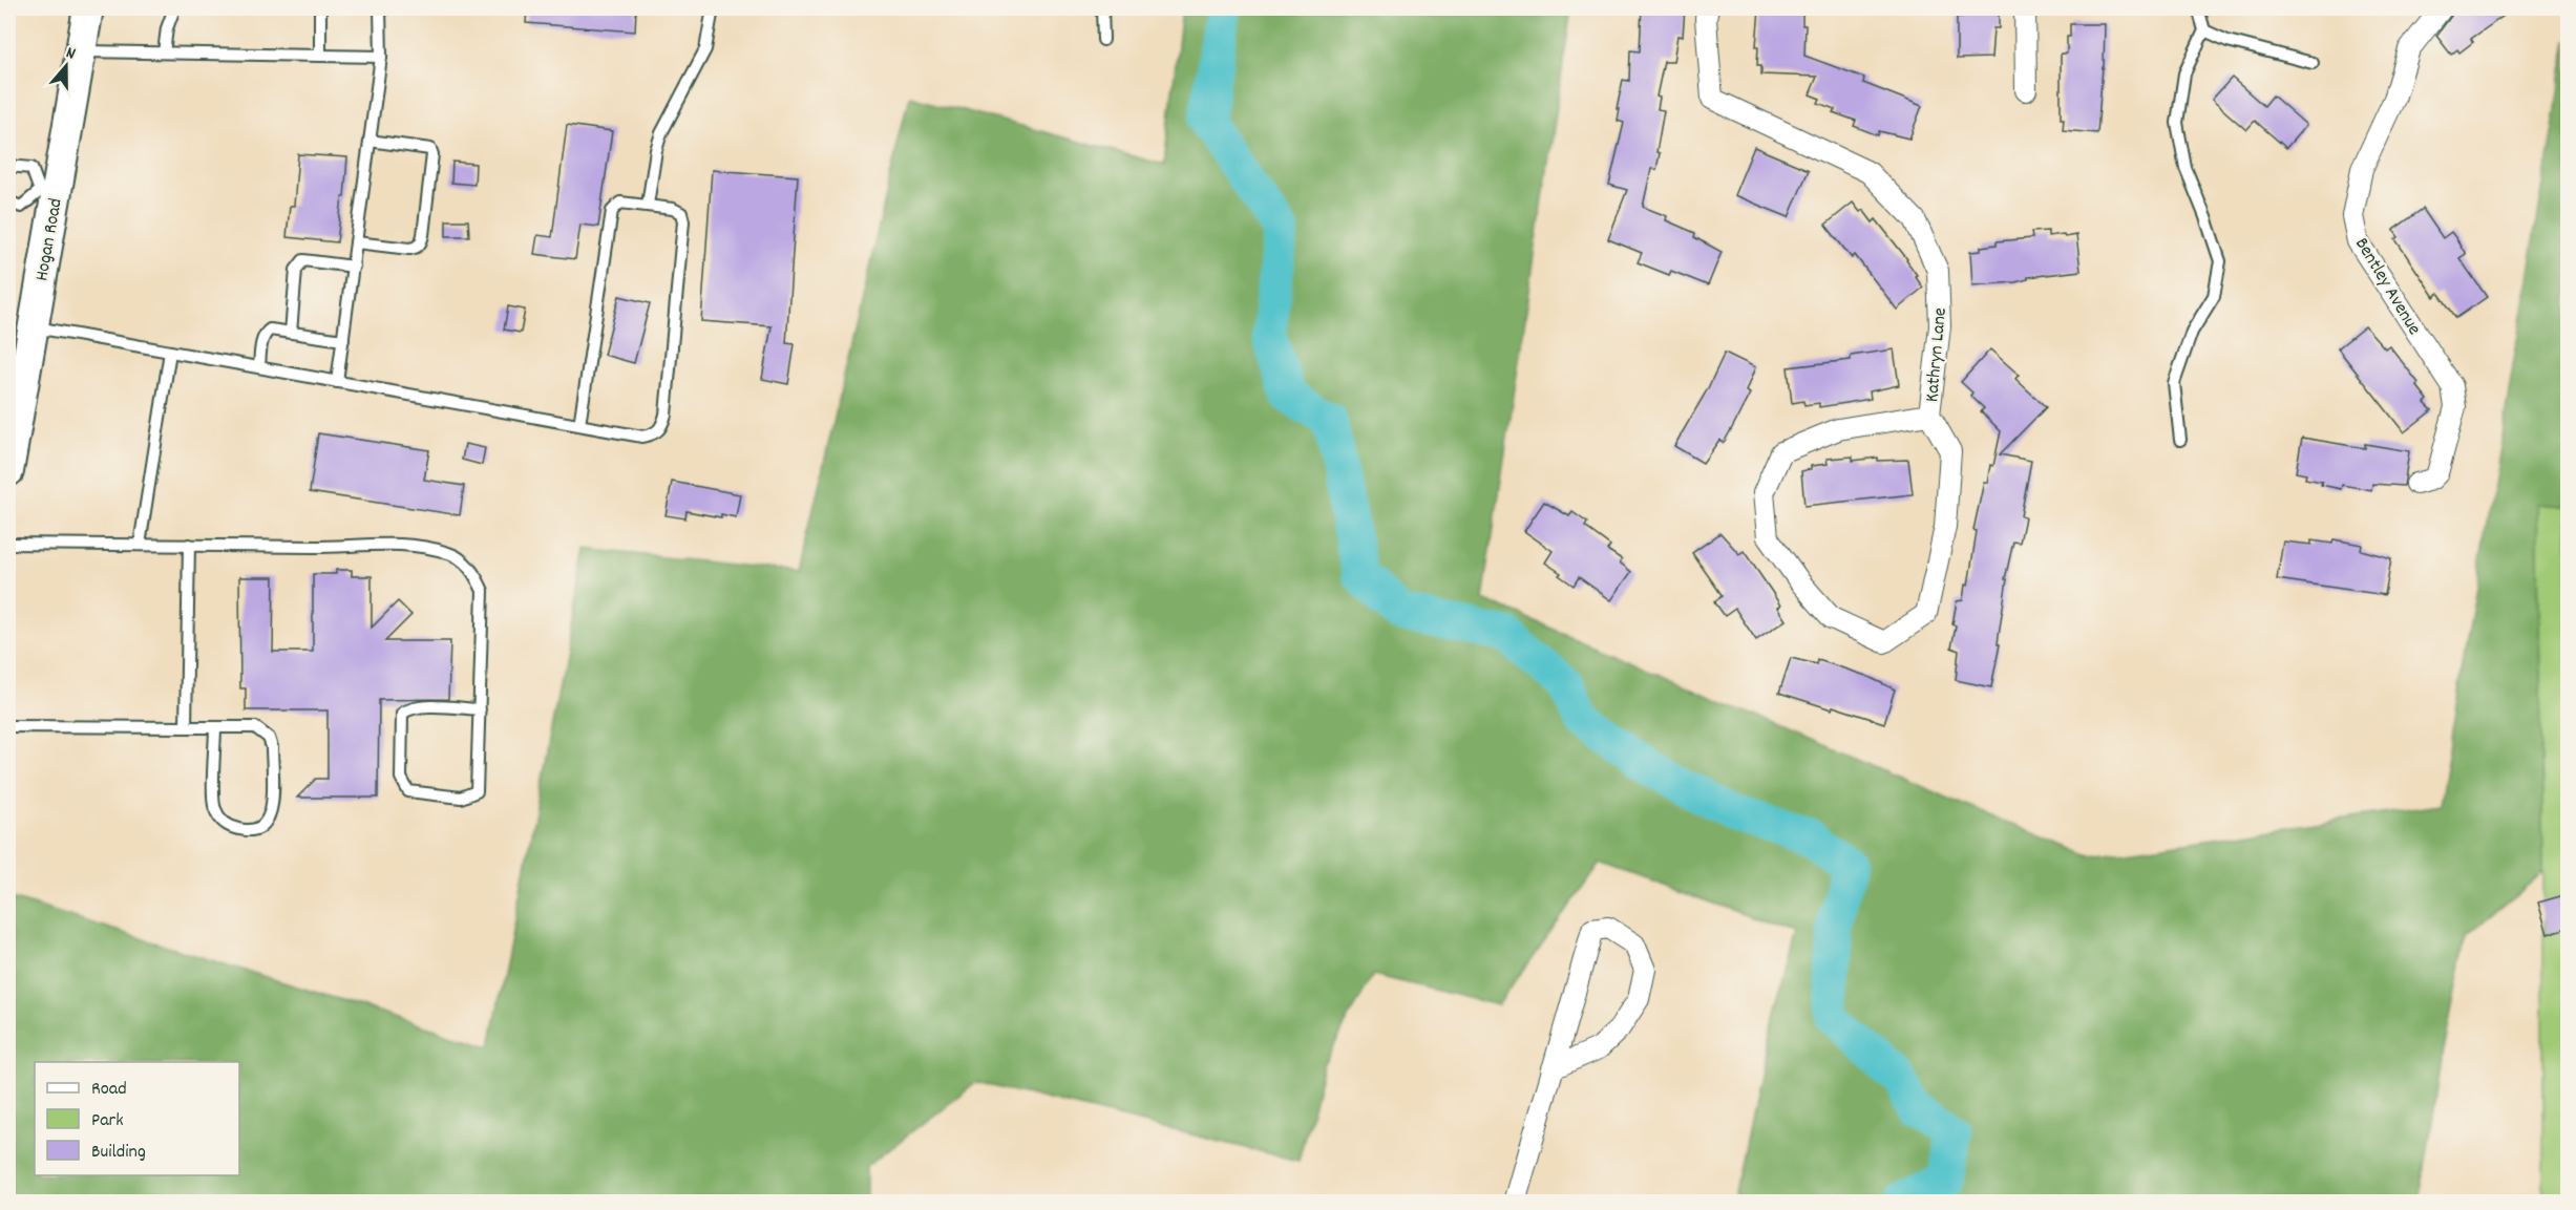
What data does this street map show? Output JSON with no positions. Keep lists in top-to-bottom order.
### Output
{
  "streets": {
    "main road": ["Hogan Road"],
    "street": ["Bentley Avenue", "Kathryn Lane"]
  },
  "legend": ["Road", "Park", "Building"],
  "north": "top"
}
